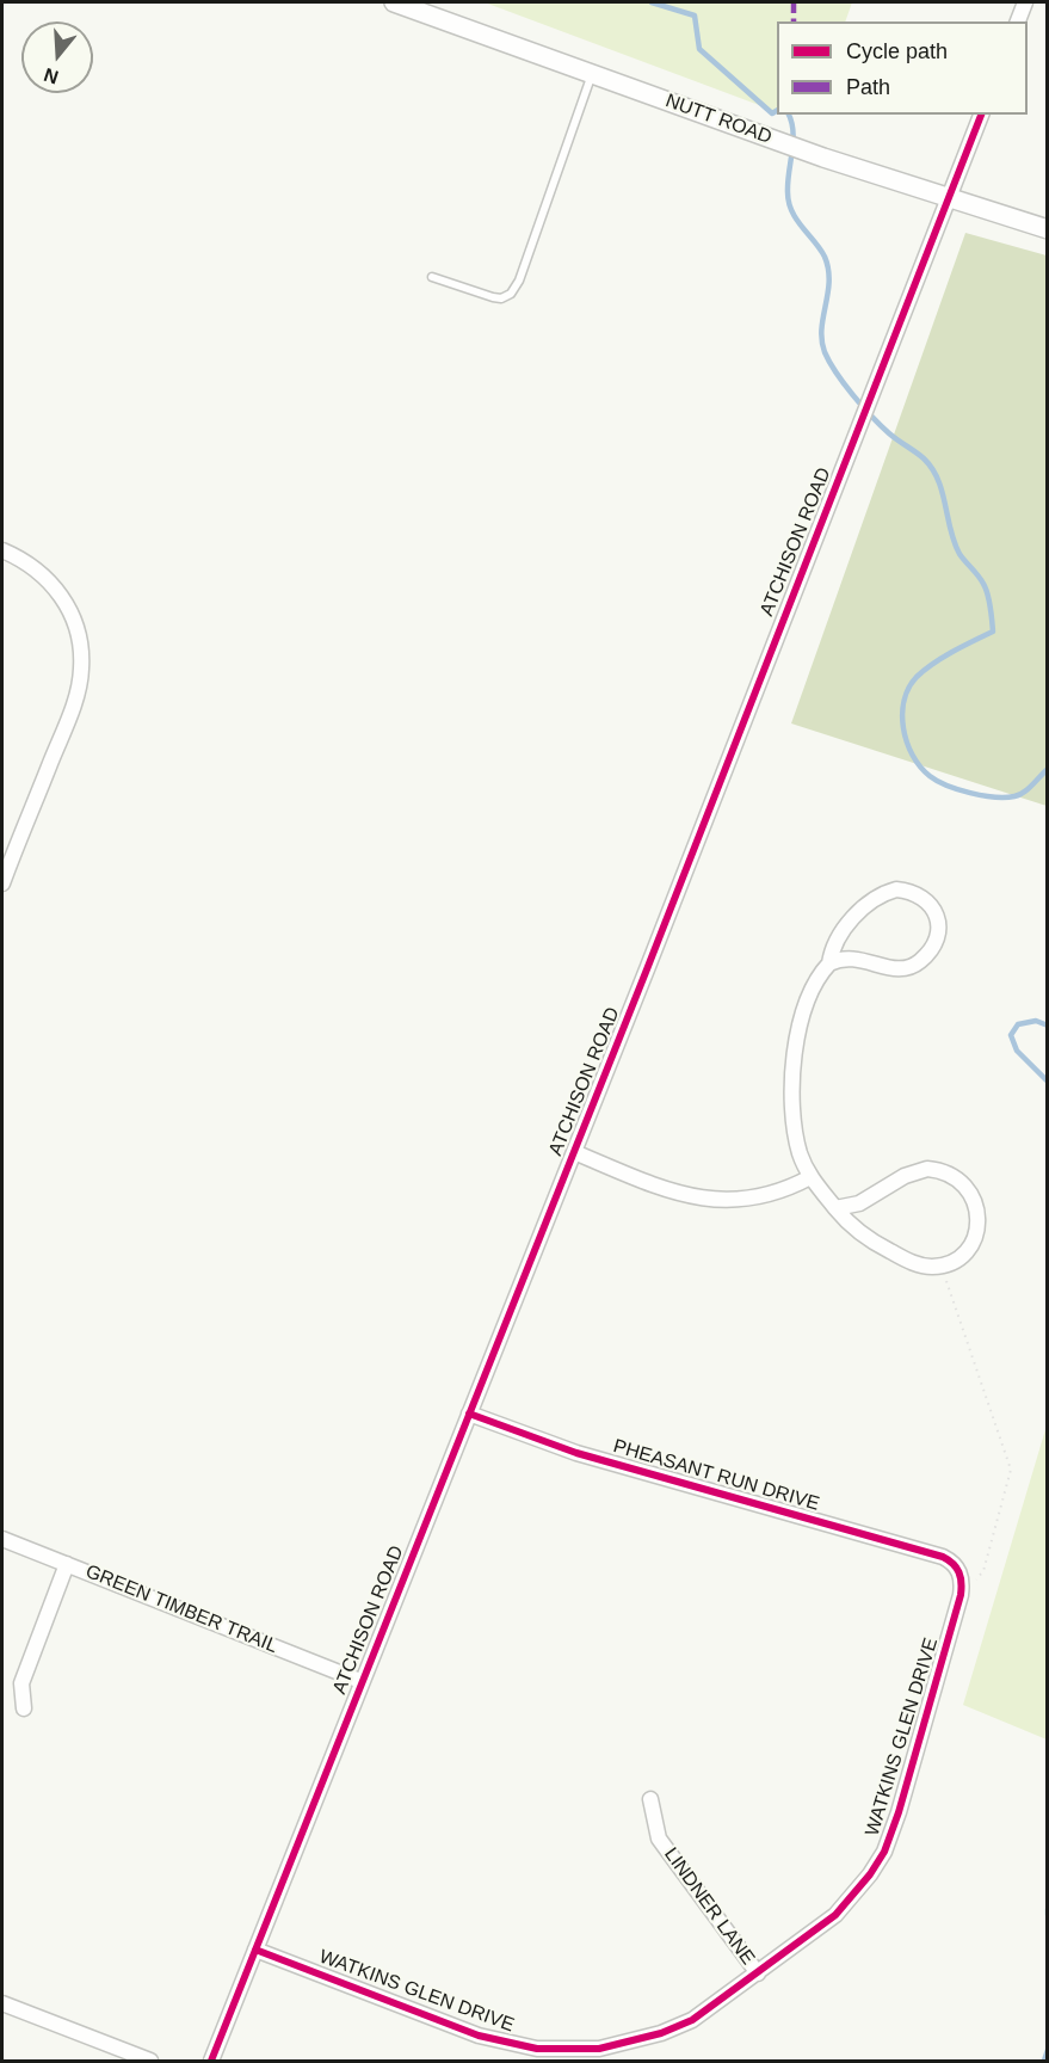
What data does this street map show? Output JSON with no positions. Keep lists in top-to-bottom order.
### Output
{
  "streets": {
    "street": [
      "NUTT ROAD",
      "ATCHISON ROAD",
      "PHEASANT RUN DRIVE",
      "GREEN TIMBER TRAIL",
      "WATKINS GLEN DRIVE",
      "LINDNER LANE"
    ]
  },
  "crossings": [
    ["NUTT ROAD", "ATCHISON ROAD"],
    ["ATCHISON ROAD", "PHEASANT RUN DRIVE"],
    ["ATCHISON ROAD", "GREEN TIMBER TRAIL"],
    ["ATCHISON ROAD", "WATKINS GLEN DRIVE"],
    ["PHEASANT RUN DRIVE", "WATKINS GLEN DRIVE"],
    ["WATKINS GLEN DRIVE", "LINDNER LANE"]
  ],
  "legend": ["Cycle path", "Path"],
  "north": "bottom"
}
